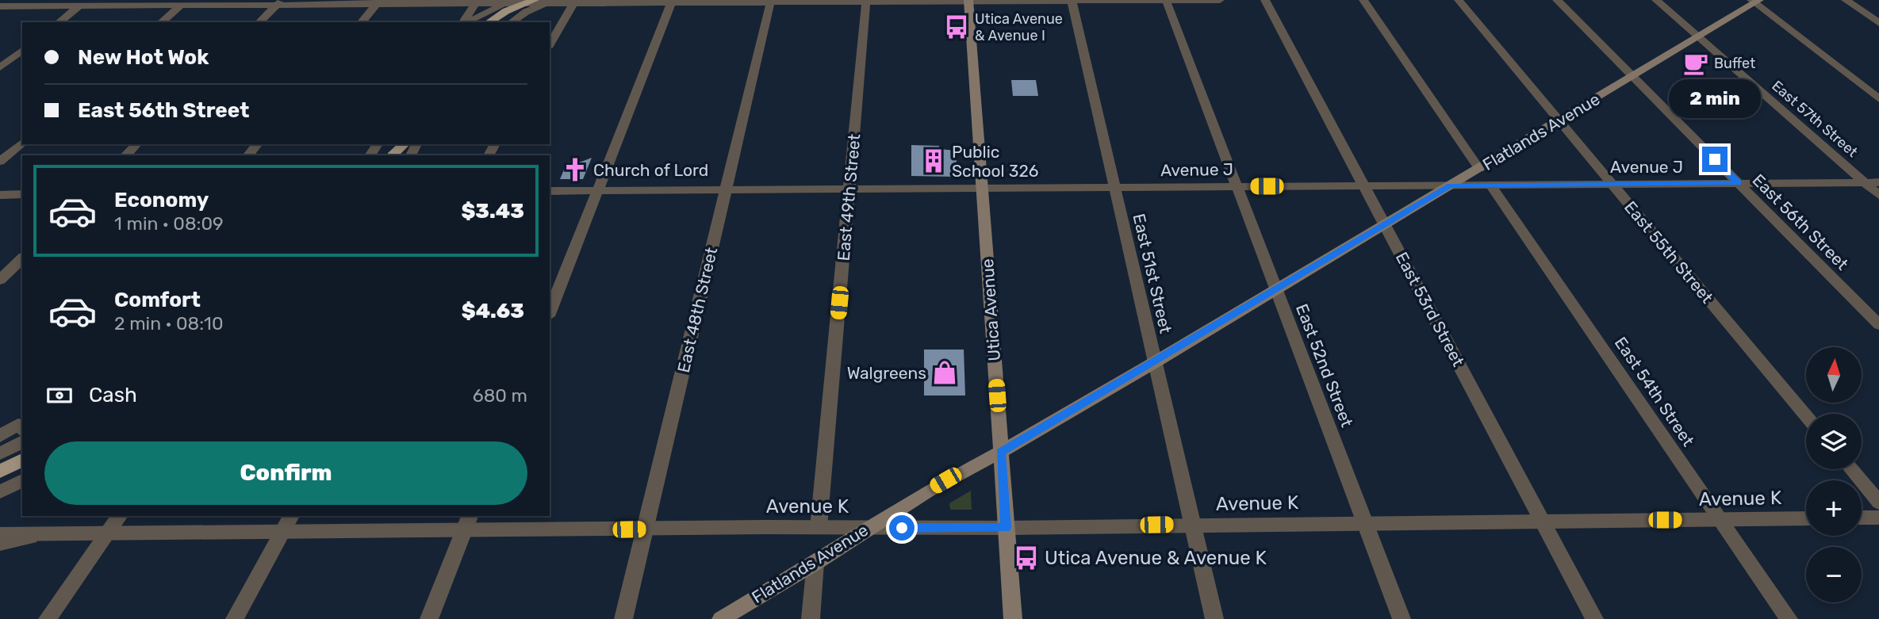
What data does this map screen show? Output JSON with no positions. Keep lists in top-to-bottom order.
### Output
{
  "streets": {
    "main road": ["Flatlands Avenue", "Utica Avenue"],
    "street": [
      "East 57th Street",
      "Avenue J",
      "East 49th Street",
      "East 56th Street",
      "East 55th Street",
      "East 51st Street",
      "East 53rd Street",
      "East 48th Street",
      "East 52nd Street",
      "East 54th Street",
      "Avenue K"
    ]
  },
  "crossings": [
    ["East 57th Street", "Flatlands Avenue"],
    ["East 57th Street", "Avenue J"],
    ["Flatlands Avenue", "Avenue J"],
    ["Flatlands Avenue", "East 56th Street"],
    ["Flatlands Avenue", "East 55th Street"],
    ["Flatlands Avenue", "East 51st Street"],
    ["Flatlands Avenue", "East 53rd Street"],
    ["Flatlands Avenue", "Utica Avenue"],
    ["Flatlands Avenue", "East 52nd Street"],
    ["Flatlands Avenue", "Avenue K"],
    ["Avenue J", "East 49th Street"],
    ["Avenue J", "East 56th Street"],
    ["Avenue J", "East 55th Street"],
    ["Avenue J", "East 51st Street"],
    ["Avenue J", "East 53rd Street"],
    ["Avenue J", "East 48th Street"],
    ["Avenue J", "Utica Avenue"],
    ["Avenue J", "East 52nd Street"],
    ["Avenue J", "East 54th Street"],
    ["East 49th Street", "Avenue K"],
    ["East 51st Street", "Avenue K"],
    ["East 53rd Street", "Avenue K"],
    ["East 48th Street", "Avenue K"],
    ["Utica Avenue", "Avenue K"],
    ["East 52nd Street", "Avenue K"],
    ["East 54th Street", "Avenue K"]
  ],
  "places": {
    "bus stop": ["Utica Avenue & Avenue I", "Utica Avenue & Avenue K"],
    "cafe": ["Buffet"],
    "building": ["Public School 326"],
    "church": ["Church of Lord"],
    "shop": ["Walgreens"]
  },
  "north": "top",
  "page": {
    "banner": ["New Hot Wok", "East 56th Street"],
    "bubble": "2 min",
    "list": [
      {
        "name": "Economy",
        "note": "1 min · 08:09",
        "value": "$3.43"
      },
      {
        "name": "Comfort",
        "note": "2 min · 08:10",
        "value": "$4.63"
      }
    ],
    "map_buttons": ["+", "−"],
    "pay": ["Cash", "680 m"],
    "buttons": "Confirm"
  }
}
